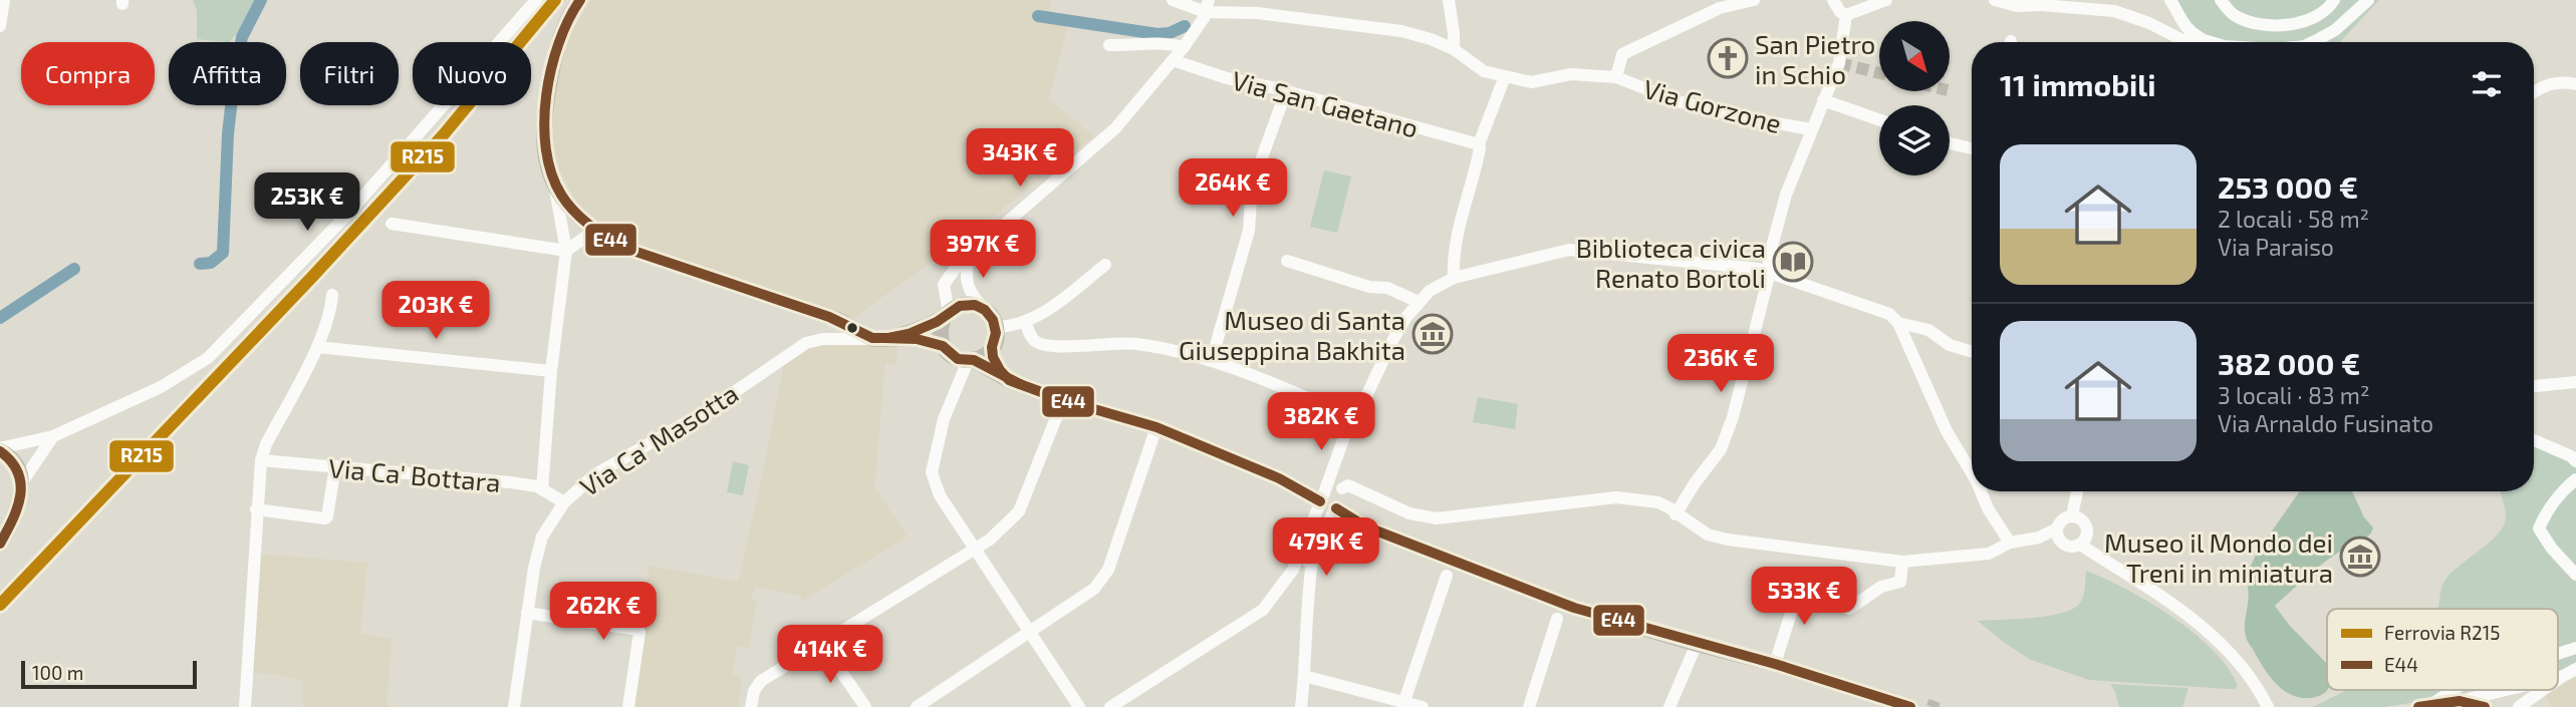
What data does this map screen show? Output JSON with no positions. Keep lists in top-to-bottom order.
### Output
{
  "streets": {
    "street": [
      "Via San Gaetano",
      "Via Gorzone",
      "Via Ca' Masotta",
      "Via Ca' Bottara"
    ]
  },
  "crossings": [
    ["Via Ca' Masotta", "Via Ca' Bottara"]
  ],
  "places": {
    "church": ["San Pietro in Schio"],
    "library": ["Biblioteca civica Renato Bortoli"],
    "museum": ["Museo di Santa Giuseppina Bakhita", "Museo il Mondo dei Treni in miniatura"]
  },
  "lines": ["rail line R215", "transit line E44"],
  "legend": ["Ferrovia R215", "E44"],
  "scale_bar": "100 m",
  "north": "bottom right",
  "page": {
    "chip": [
      "Compra",
      "Affitta",
      "Filtri",
      "Nuovo"
    ],
    "heading": "11 immobili",
    "list": [
      {
        "name": "253 000 €",
        "note": "2 locali · 58 m² · Via Paraiso"
      },
      {
        "name": "382 000 €",
        "note": "3 locali · 83 m² · Via Arnaldo Fusinato"
      }
    ],
    "price": [
      "343K €",
      "264K €",
      "253K €",
      "397K €",
      "203K €",
      "236K €",
      "382K €",
      "479K €",
      "533K €",
      "262K €",
      "414K €"
    ],
    "scale": "100 m"
  }
}
